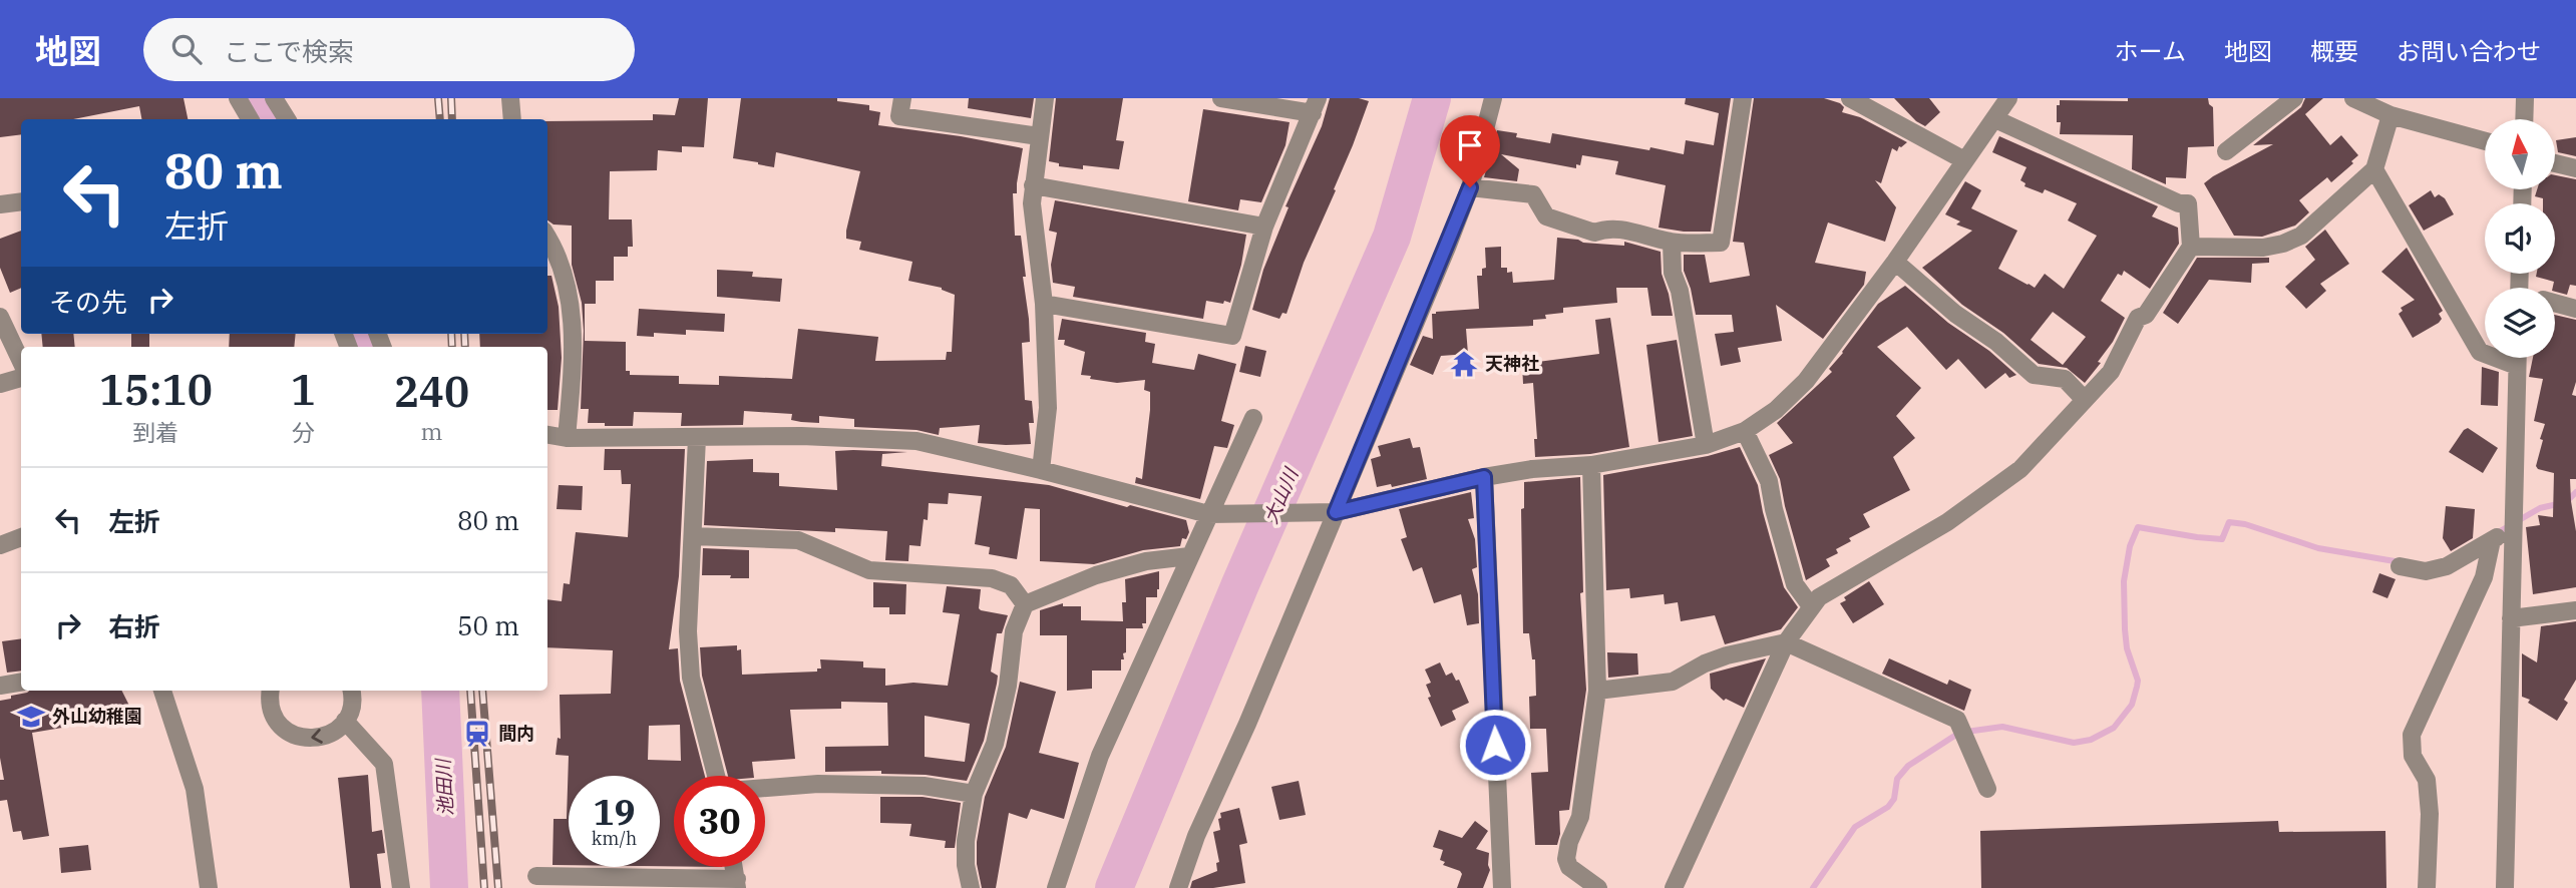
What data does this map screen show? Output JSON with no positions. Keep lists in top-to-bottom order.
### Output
{
  "water": ["大山川", "池田川"],
  "places": {
    "temple": ["天神社"],
    "school or university": ["外山幼稚園"],
    "station": ["間内"]
  },
  "north": "top",
  "page": {
    "header": "地図",
    "search": "ここで検索",
    "nav": [
      "ホーム",
      "地図",
      "概要",
      "お問い合わせ"
    ],
    "turn": ["80 m", "左折"],
    "then": "その先",
    "eta": [
      "15:10",
      "到着",
      "1",
      "分",
      "240",
      "m"
    ],
    "list": [
      {
        "name": "左折",
        "value": "80 m"
      },
      {
        "name": "右折",
        "value": "50 m"
      }
    ],
    "speed": "19 km/h",
    "limit": "30"
  }
}
